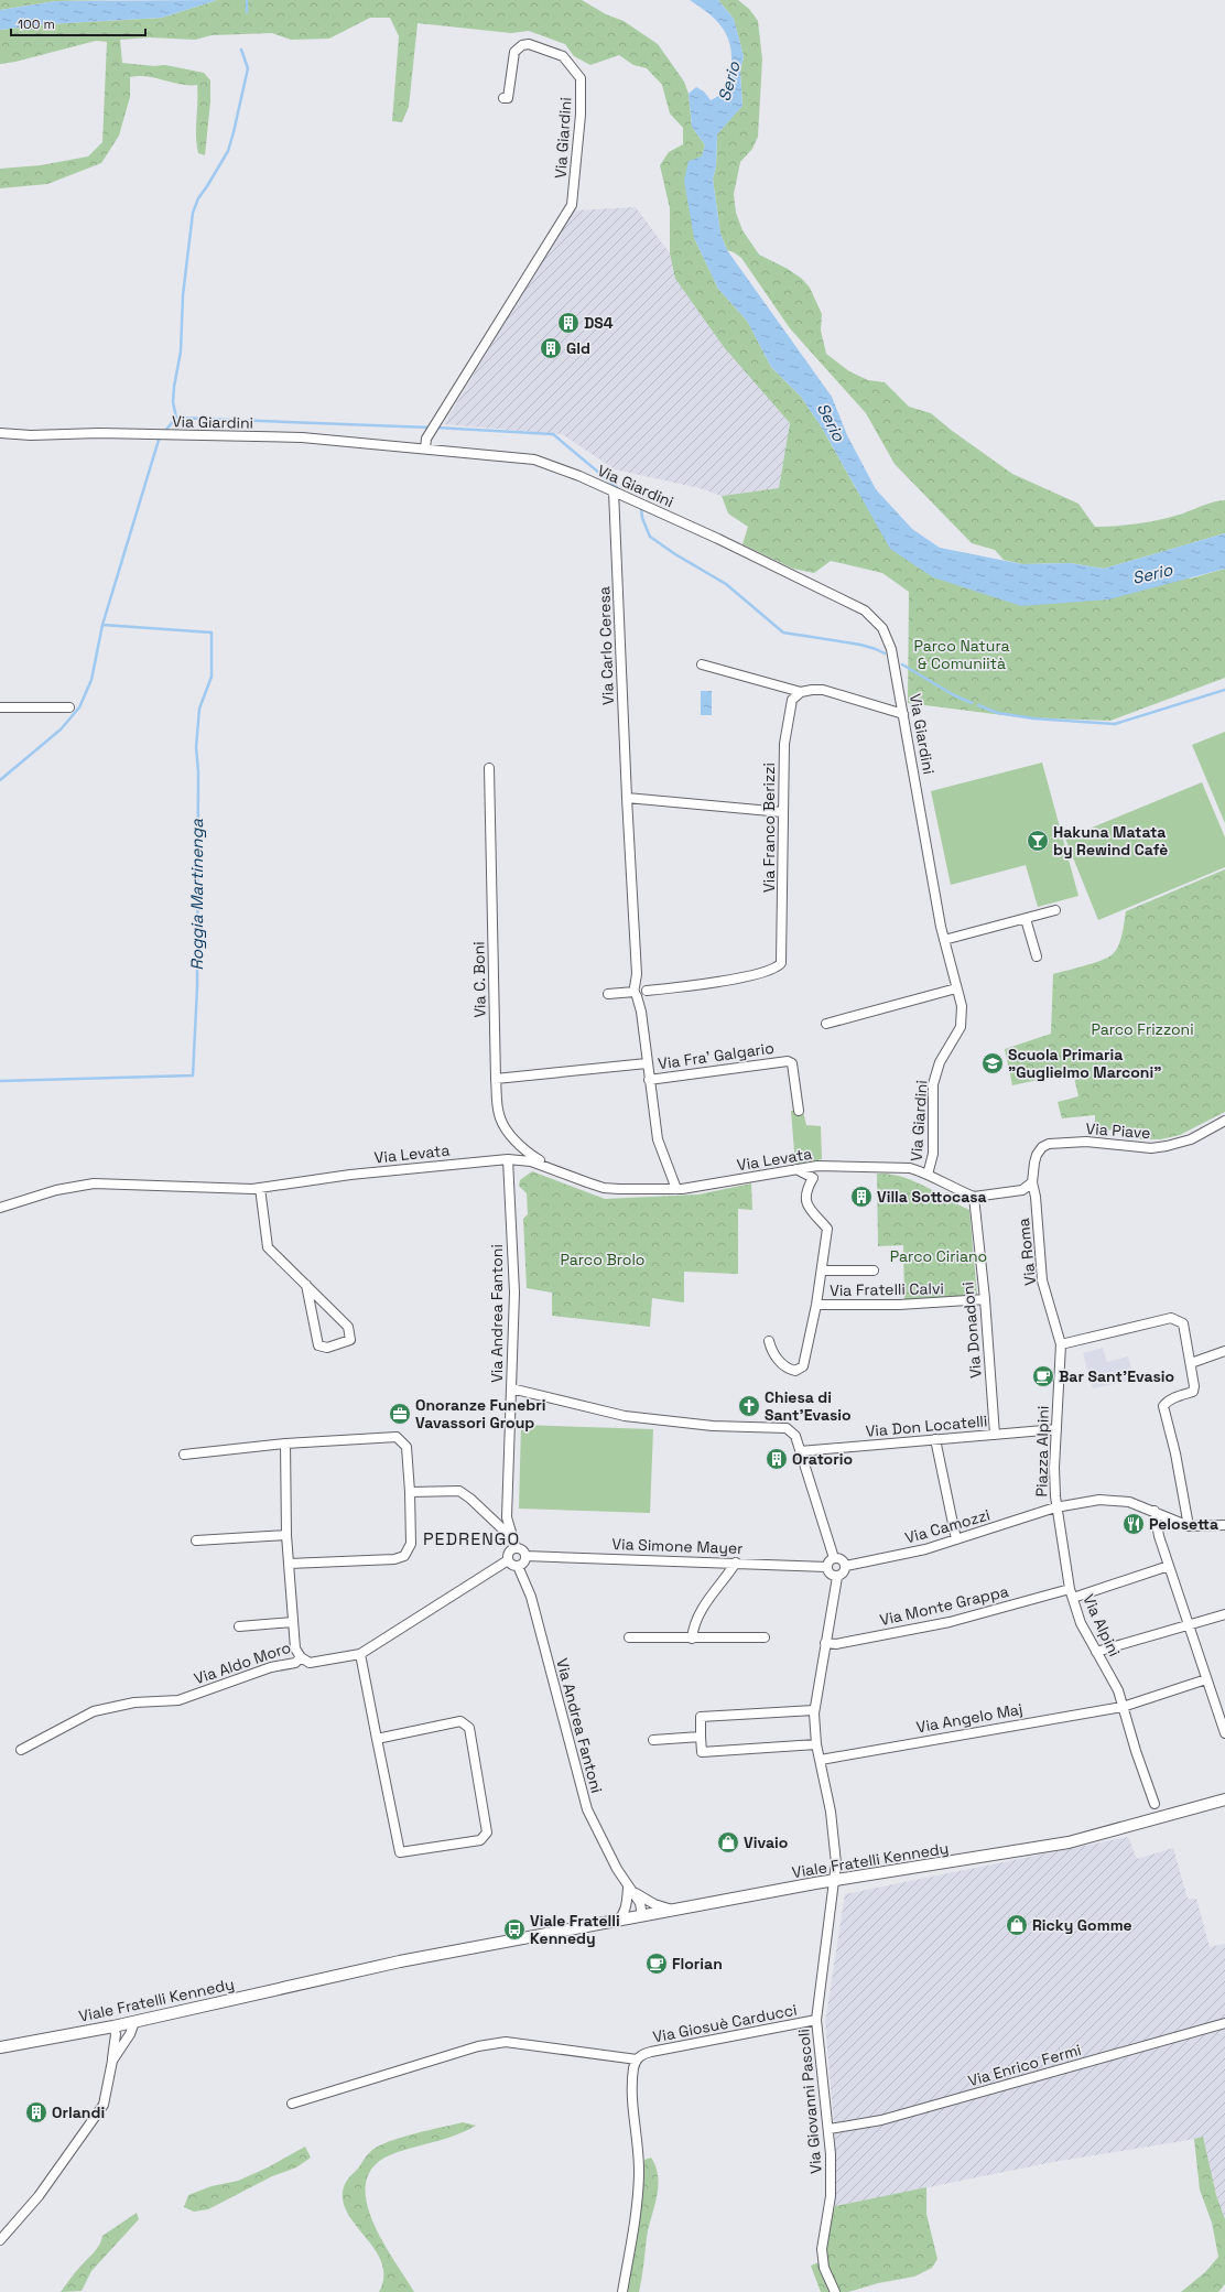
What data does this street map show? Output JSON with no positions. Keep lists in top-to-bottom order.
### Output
{
  "streets": {
    "street": [
      "Via Giardini",
      "Via Carlo Ceresa",
      "Via Franco Berizzi",
      "Via C. Boni",
      "Via Fra' Galgario",
      "Via Piave",
      "Via Levata",
      "Via Roma",
      "Via Fratelli Calvi",
      "Via Andrea Fantoni",
      "Via Donadoni",
      "Via Don Locatelli",
      "Piazza Alpini",
      "Via Camozzi",
      "Via Simone Mayer",
      "Via Monte Grappa",
      "Via Alpini",
      "Via Aldo Moro",
      "Via Angelo Maj",
      "Viale Fratelli Kennedy",
      "Via Giosuè Carducci",
      "Via Enrico Fermi",
      "Via Giovanni Pascoli"
    ]
  },
  "crossings": [
    ["Via Giardini", "Via Carlo Ceresa"],
    ["Via Giardini", "Via Levata"],
    ["Via Carlo Ceresa", "Via Franco Berizzi"],
    ["Via Carlo Ceresa", "Via Fra' Galgario"],
    ["Via Carlo Ceresa", "Via Levata"],
    ["Via C. Boni", "Via Fra' Galgario"],
    ["Via C. Boni", "Via Levata"],
    ["Via Piave", "Via Roma"],
    ["Via Levata", "Via Andrea Fantoni"],
    ["Via Levata", "Via Donadoni"],
    ["Via Roma", "Piazza Alpini"],
    ["Via Fratelli Calvi", "Via Donadoni"],
    ["Via Andrea Fantoni", "Via Simone Mayer"],
    ["Via Andrea Fantoni", "Via Aldo Moro"],
    ["Via Andrea Fantoni", "Viale Fratelli Kennedy"],
    ["Via Donadoni", "Via Don Locatelli"],
    ["Via Don Locatelli", "Piazza Alpini"],
    ["Piazza Alpini", "Via Camozzi"],
    ["Piazza Alpini", "Via Alpini"],
    ["Via Camozzi", "Via Simone Mayer"],
    ["Via Camozzi", "Via Alpini"],
    ["Via Camozzi", "Via Giovanni Pascoli"],
    ["Via Simone Mayer", "Via Aldo Moro"],
    ["Via Simone Mayer", "Via Giovanni Pascoli"],
    ["Via Monte Grappa", "Via Alpini"],
    ["Via Monte Grappa", "Via Giovanni Pascoli"],
    ["Via Alpini", "Via Angelo Maj"],
    ["Via Angelo Maj", "Via Giovanni Pascoli"],
    ["Viale Fratelli Kennedy", "Via Giovanni Pascoli"],
    ["Via Giosuè Carducci", "Via Giovanni Pascoli"],
    ["Via Enrico Fermi", "Via Giovanni Pascoli"]
  ],
  "districts": ["PEDRENGO"],
  "water": ["Serio", "Roggia Martinenga"],
  "parks": [
    "Parco Natura & Comuniità",
    "Parco Frizzoni",
    "Parco Ciriano",
    "Parco Brolo"
  ],
  "places": {
    "building": [
      "DS4",
      "Gld",
      "Villa Sottocasa",
      "Oratorio",
      "Orlandi"
    ],
    "bar": ["Hakuna Matata by Rewind Cafè"],
    "school or university": ["Scuola Primaria \"Guglielmo Marconi\""],
    "cafe": ["Bar Sant'Evasio", "Florian"],
    "church": ["Chiesa di Sant'Evasio"],
    "office": ["Onoranze Funebri Vavassori Group"],
    "restaurant": ["Pelosetta"],
    "shop": ["Vivaio", "Ricky Gomme"],
    "bus stop": ["Viale Fratelli Kennedy"]
  },
  "scale_bar": "100 m"
}
